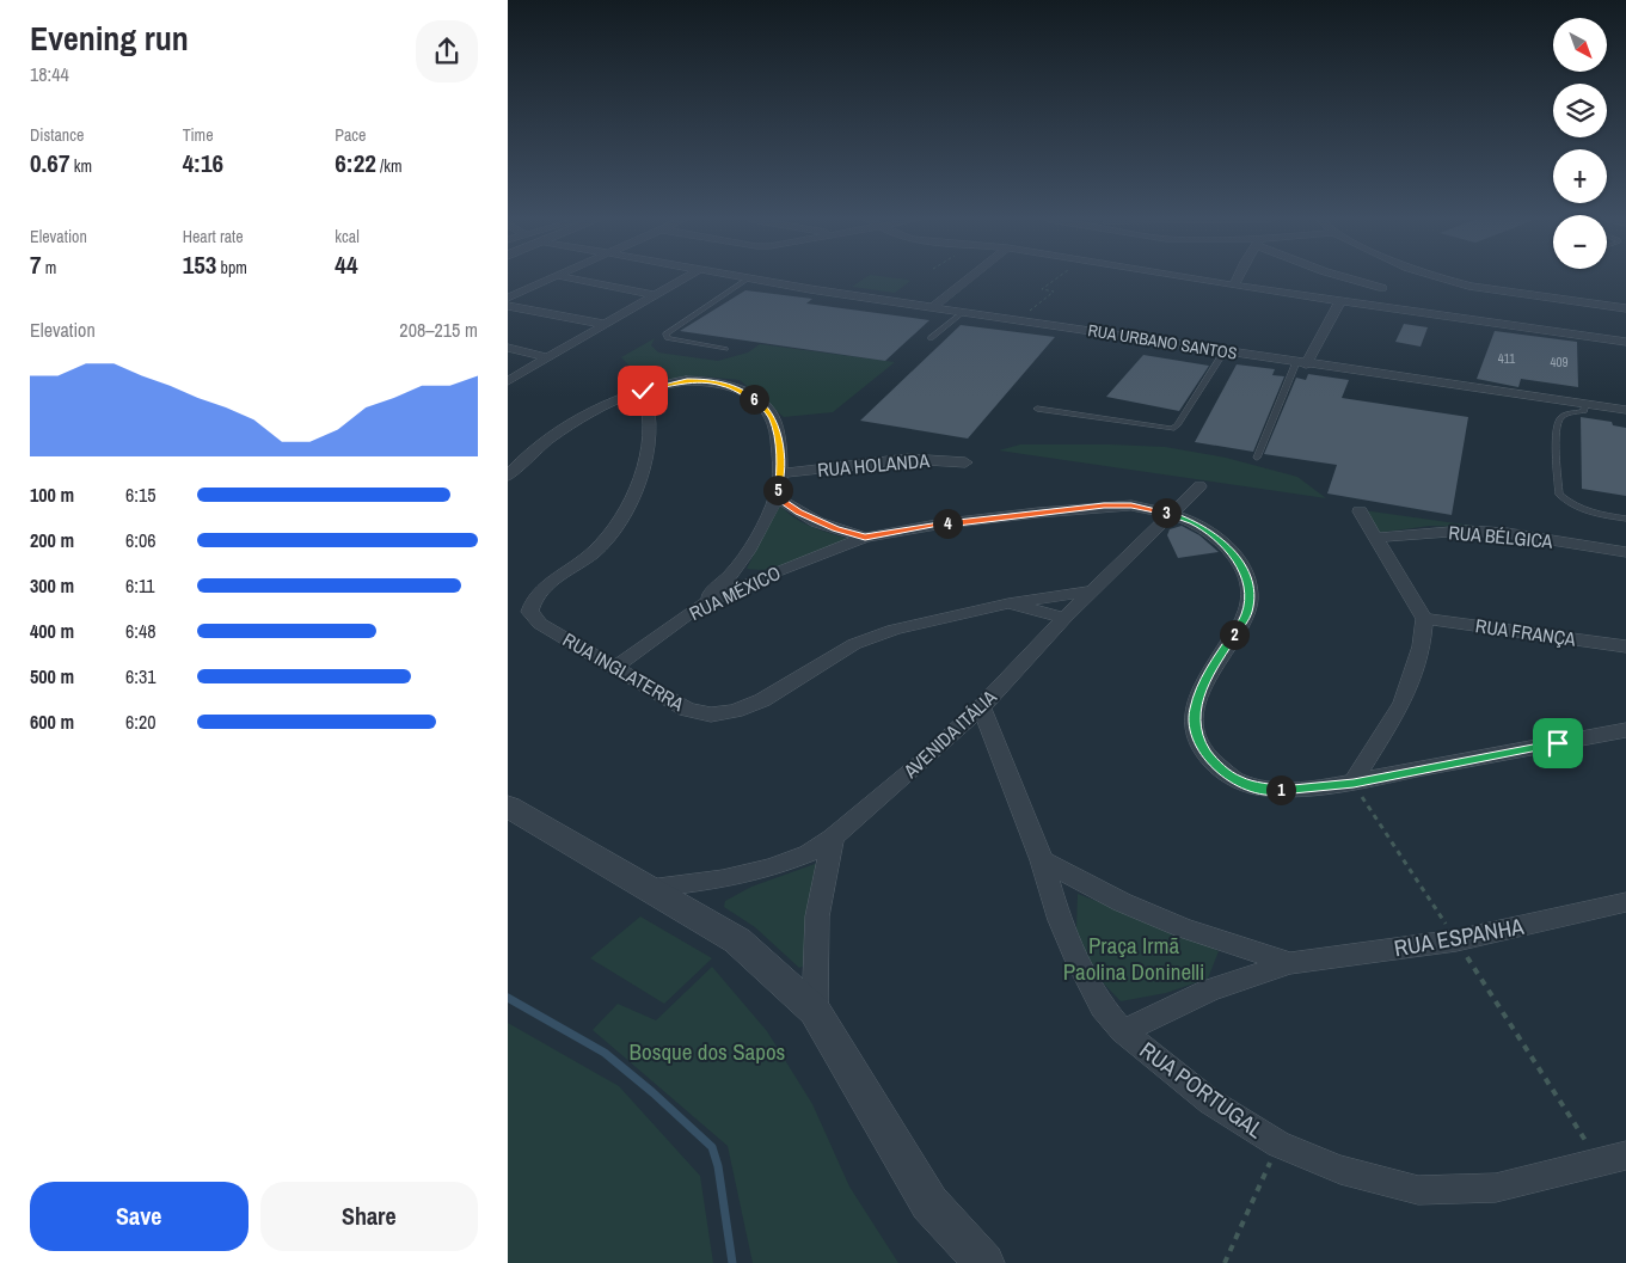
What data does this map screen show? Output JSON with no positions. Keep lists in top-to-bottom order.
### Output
{
  "streets": {
    "street": [
      "RUA URBANO SANTOS",
      "RUA HOLANDA",
      "RUA BÉLGICA",
      "RUA MÉXICO",
      "RUA FRANÇA",
      "RUA INGLATERRA",
      "AVENIDA ITÁLIA",
      "RUA ESPANHA",
      "RUA PORTUGAL"
    ]
  },
  "crossings": [
    ["RUA MÉXICO", "RUA INGLATERRA"],
    ["RUA MÉXICO", "AVENIDA ITÁLIA"],
    ["RUA INGLATERRA", "AVENIDA ITÁLIA"],
    ["AVENIDA ITÁLIA", "RUA PORTUGAL"],
    ["RUA ESPANHA", "RUA PORTUGAL"]
  ],
  "parks": ["Praça Irmã Paolina Doninelli", "Bosque dos Sapos"],
  "house_numbers": ["411", "409"],
  "north": "bottom right",
  "page": {
    "heading": ["Evening run", "18:44"],
    "map_buttons": ["+", "−"],
    "stats": [
      ["Distance", "0.67 km"],
      ["Time", "4:16"],
      ["Pace", "6:22 /km"],
      ["Elevation", "7 m"],
      ["Heart rate", "153 bpm"],
      ["kcal", "44"]
    ],
    "chart": ["Elevation", "208–215 m"],
    "pins": [
      "6",
      "5",
      "3",
      "4",
      "2",
      "1"
    ],
    "list": [
      {
        "name": "100 m",
        "note": "6:15"
      },
      {
        "name": "200 m",
        "note": "6:06"
      },
      {
        "name": "300 m",
        "note": "6:11"
      },
      {
        "name": "400 m",
        "note": "6:48"
      },
      {
        "name": "500 m",
        "note": "6:31"
      },
      {
        "name": "600 m",
        "note": "6:20"
      }
    ],
    "buttons": ["Save", "Share"]
  }
}
